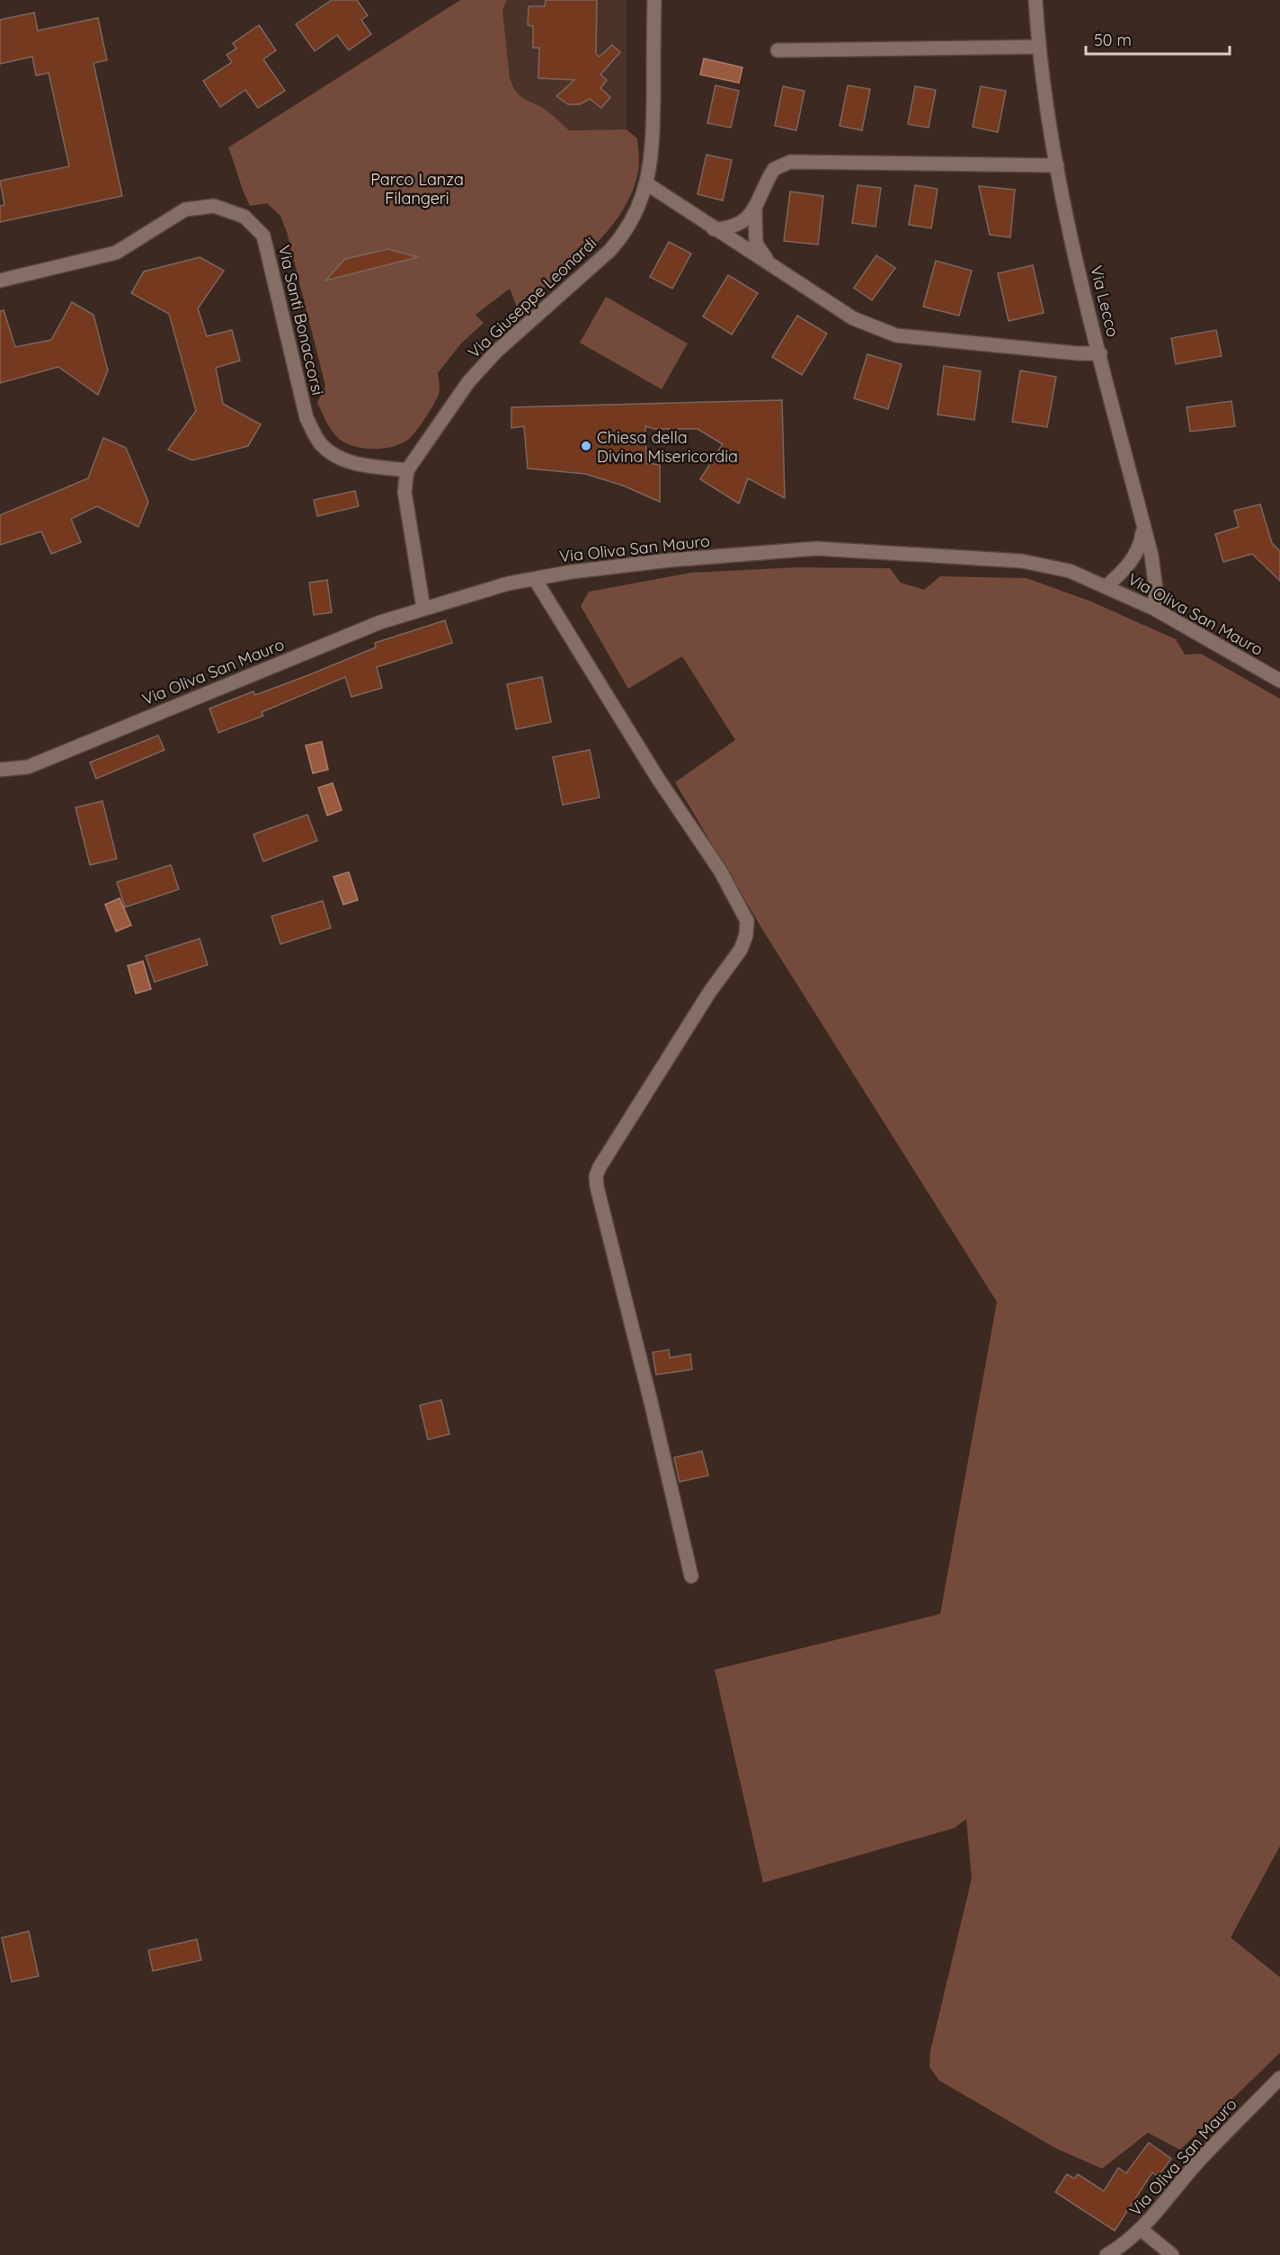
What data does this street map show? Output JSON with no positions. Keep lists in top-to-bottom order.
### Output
{
  "streets": {
    "street": [
      "Via Giuseppe Leonardi",
      "Via Lecco",
      "Via Santi Bonaccorsi",
      "Via Oliva San Mauro"
    ]
  },
  "crossings": [
    ["Via Giuseppe Leonardi", "Via Santi Bonaccorsi"],
    ["Via Giuseppe Leonardi", "Via Oliva San Mauro"],
    ["Via Lecco", "Via Oliva San Mauro"]
  ],
  "parks": ["Parco Lanza Filangeri"],
  "places": ["Chiesa della Divina Misericordia"],
  "scale_bar": "50 m"
}
